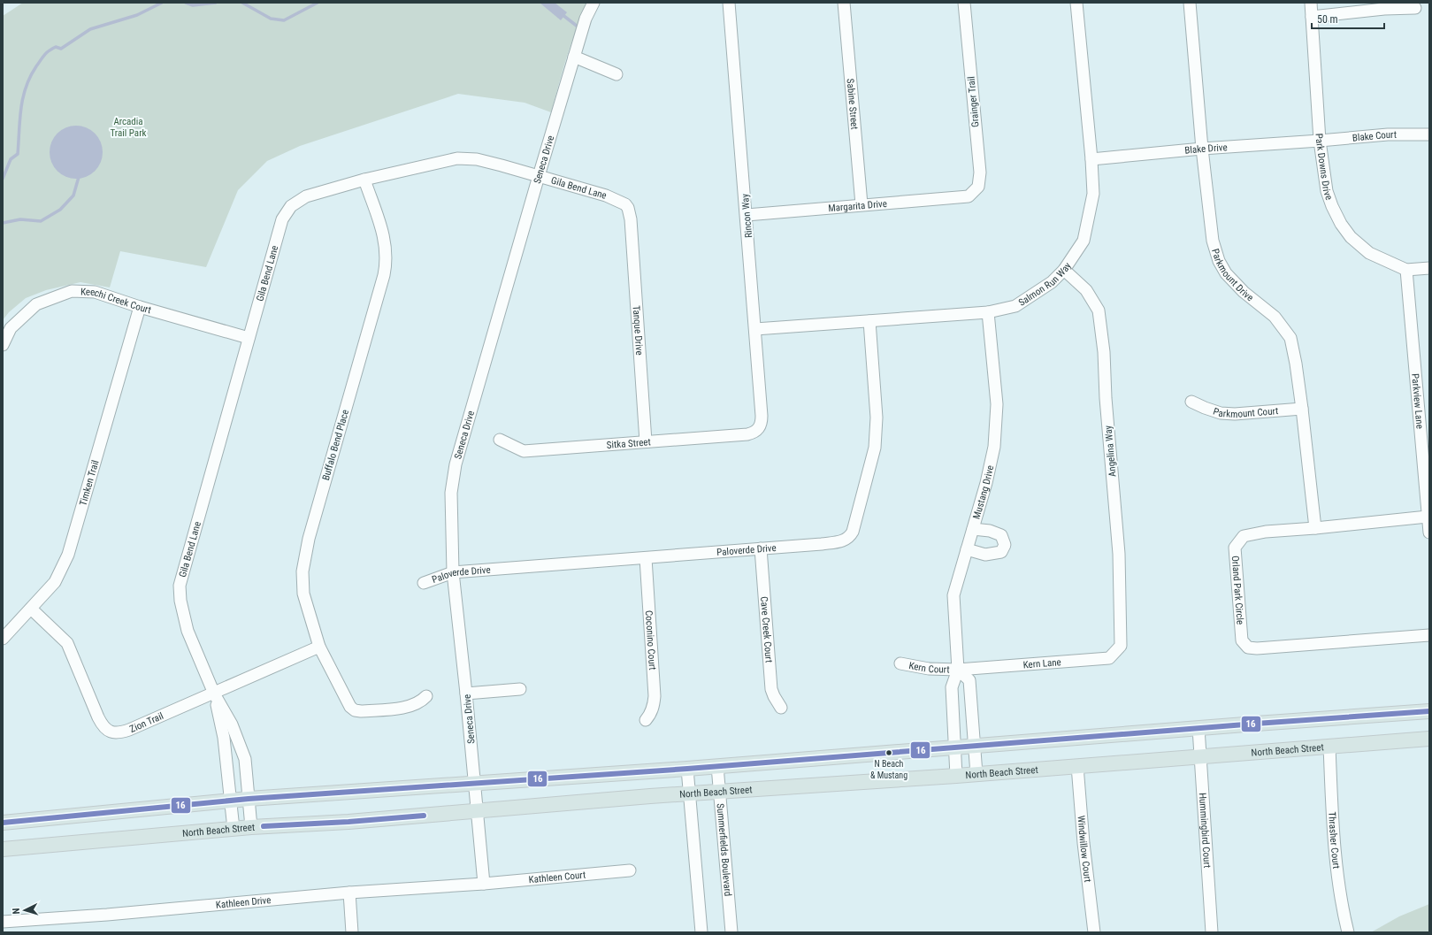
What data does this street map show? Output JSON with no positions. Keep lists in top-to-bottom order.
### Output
{
  "streets": {
    "main road": ["North Beach Street"],
    "street": [
      "Grainger Trail",
      "Sabine Street",
      "Blake Court",
      "Blake Drive",
      "Seneca Drive",
      "Park Downs Drive",
      "Gila Bend Lane",
      "Margarita Drive",
      "Rincon Way",
      "Parkmount Drive",
      "Salmon Run Way",
      "Keechi Creek Court",
      "Tanque Drive",
      "Parkview Lane",
      "Parkmount Court",
      "Sitka Street",
      "Buffalo Bend Place",
      "Angelina Way",
      "Timken Trail",
      "Mustang Drive",
      "Paloverde Drive",
      "Orland Park Circle",
      "Cave Creek Court",
      "Coconino Court",
      "Kern Lane",
      "Kern Court",
      "Zion Trail",
      "Hummingbird Court",
      "Thrasher Court",
      "Summerfields Boulevard",
      "Windwillow Court",
      "Kathleen Court",
      "Kathleen Drive"
    ]
  },
  "crossings": [
    ["Grainger Trail", "Margarita Drive"],
    ["Sabine Street", "Margarita Drive"],
    ["Blake Court", "Blake Drive"],
    ["Blake Court", "Park Downs Drive"],
    ["Blake Drive", "Park Downs Drive"],
    ["Blake Drive", "Parkmount Drive"],
    ["Blake Drive", "Salmon Run Way"],
    ["Seneca Drive", "Gila Bend Lane"],
    ["Seneca Drive", "Paloverde Drive"],
    ["Seneca Drive", "North Beach Street"],
    ["Seneca Drive", "Kathleen Court"],
    ["Seneca Drive", "Kathleen Drive"],
    ["Park Downs Drive", "Parkview Lane"],
    ["Gila Bend Lane", "Keechi Creek Court"],
    ["Gila Bend Lane", "Tanque Drive"],
    ["Gila Bend Lane", "Buffalo Bend Place"],
    ["Gila Bend Lane", "Zion Trail"],
    ["Gila Bend Lane", "North Beach Street"],
    ["Margarita Drive", "Rincon Way"],
    ["Rincon Way", "Salmon Run Way"],
    ["Rincon Way", "Sitka Street"],
    ["Parkmount Drive", "Parkmount Court"],
    ["Parkmount Drive", "Orland Park Circle"],
    ["Salmon Run Way", "Angelina Way"],
    ["Salmon Run Way", "Mustang Drive"],
    ["Salmon Run Way", "Paloverde Drive"],
    ["Keechi Creek Court", "Timken Trail"],
    ["Tanque Drive", "Sitka Street"],
    ["Parkview Lane", "Orland Park Circle"],
    ["Buffalo Bend Place", "Zion Trail"],
    ["Angelina Way", "Kern Lane"],
    ["Timken Trail", "Zion Trail"],
    ["Mustang Drive", "Kern Lane"],
    ["Mustang Drive", "Kern Court"],
    ["Mustang Drive", "North Beach Street"],
    ["Paloverde Drive", "Cave Creek Court"],
    ["Paloverde Drive", "Coconino Court"],
    ["Kern Lane", "Kern Court"],
    ["North Beach Street", "Hummingbird Court"],
    ["North Beach Street", "Thrasher Court"],
    ["North Beach Street", "Summerfields Boulevard"],
    ["North Beach Street", "Windwillow Court"],
    ["Kathleen Court", "Kathleen Drive"]
  ],
  "parks": ["Arcadia Trail Park"],
  "places": ["N Beach & Mustang"],
  "lines": ["transit line 16"],
  "scale_bar": "50 m",
  "north": "left"
}
